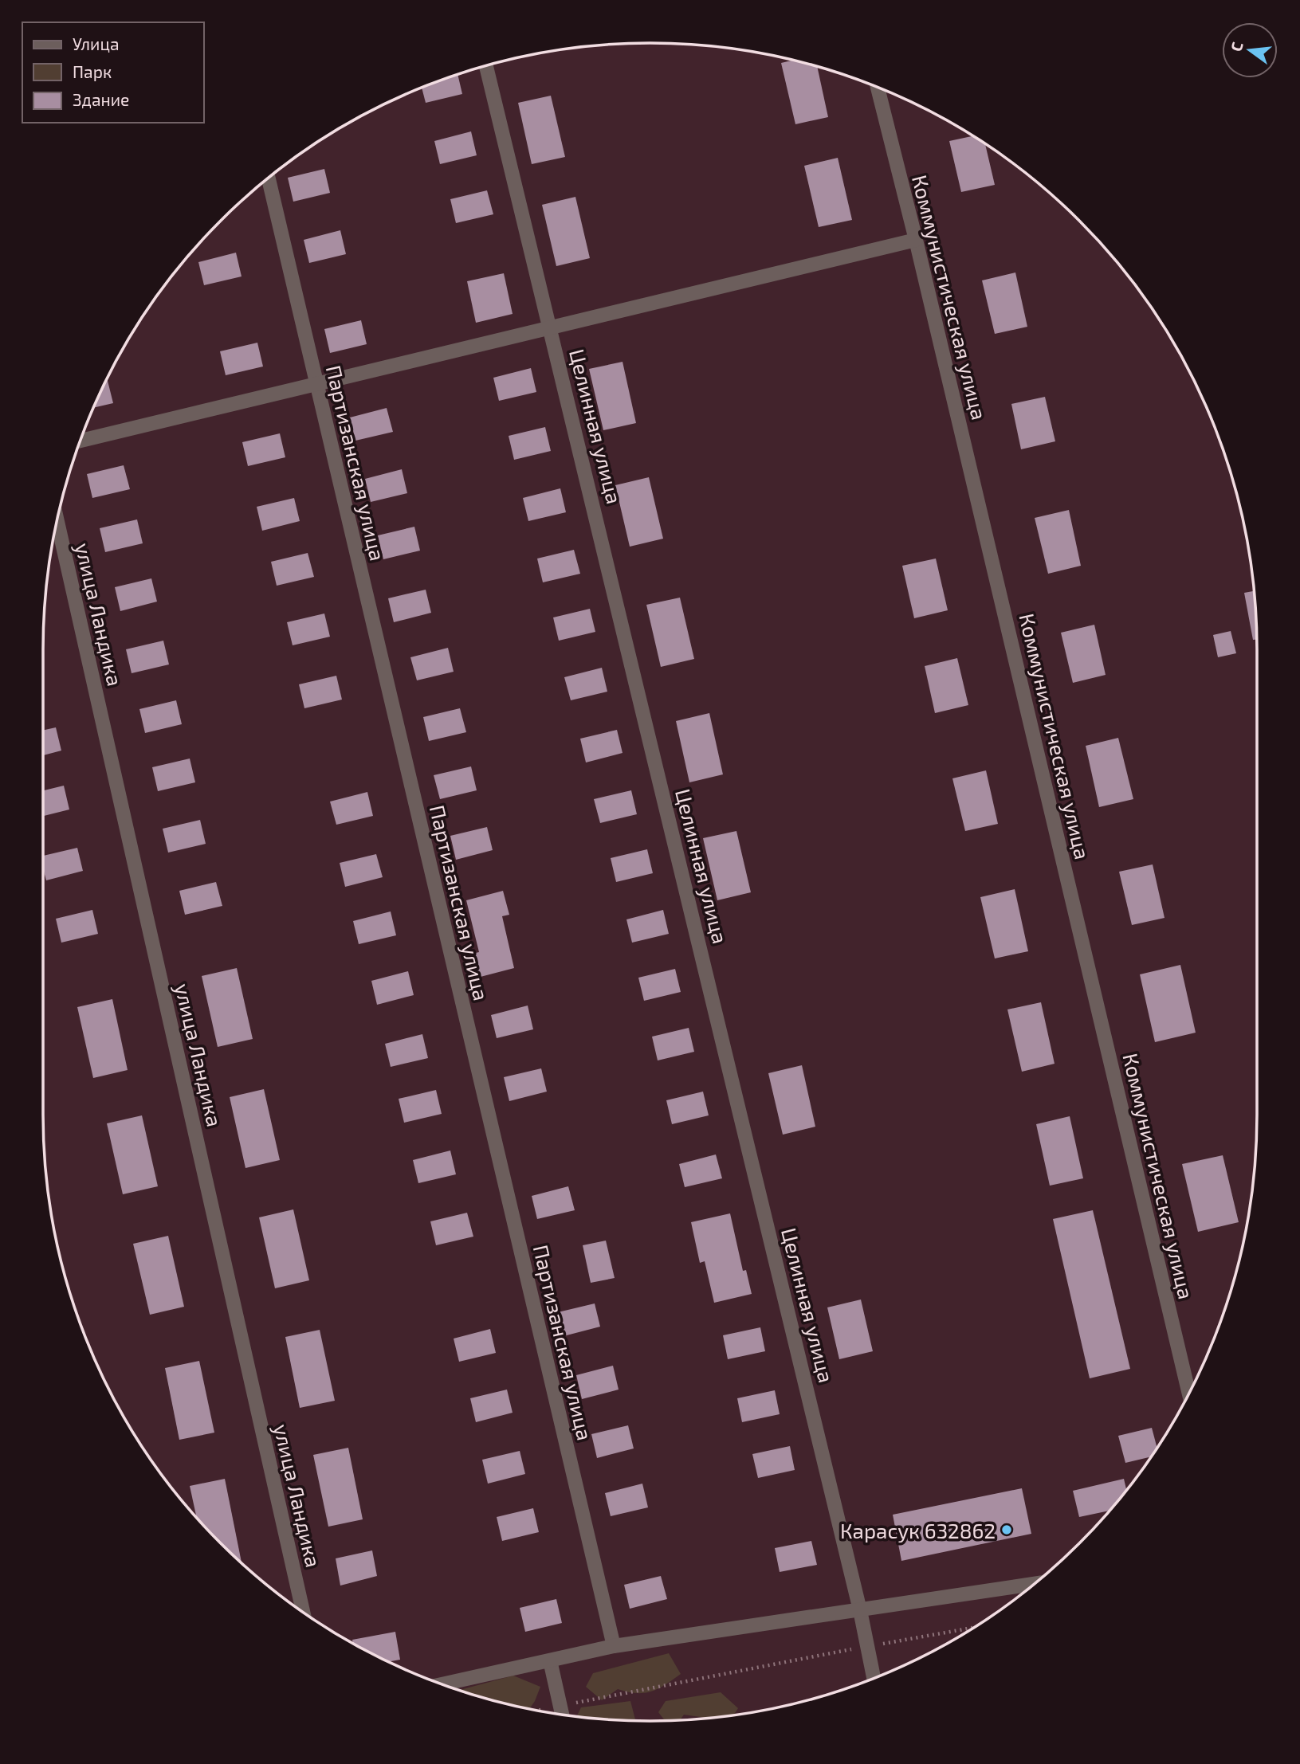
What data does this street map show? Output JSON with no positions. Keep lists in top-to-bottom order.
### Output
{
  "streets": {
    "street": [
      "Коммунистическая улица",
      "Целинная улица",
      "Партизанская улица",
      "улица Ландика"
    ]
  },
  "places": ["Карасук 632862"],
  "legend": ["Улица", "Парк", "Здание"],
  "north": "left"
}
